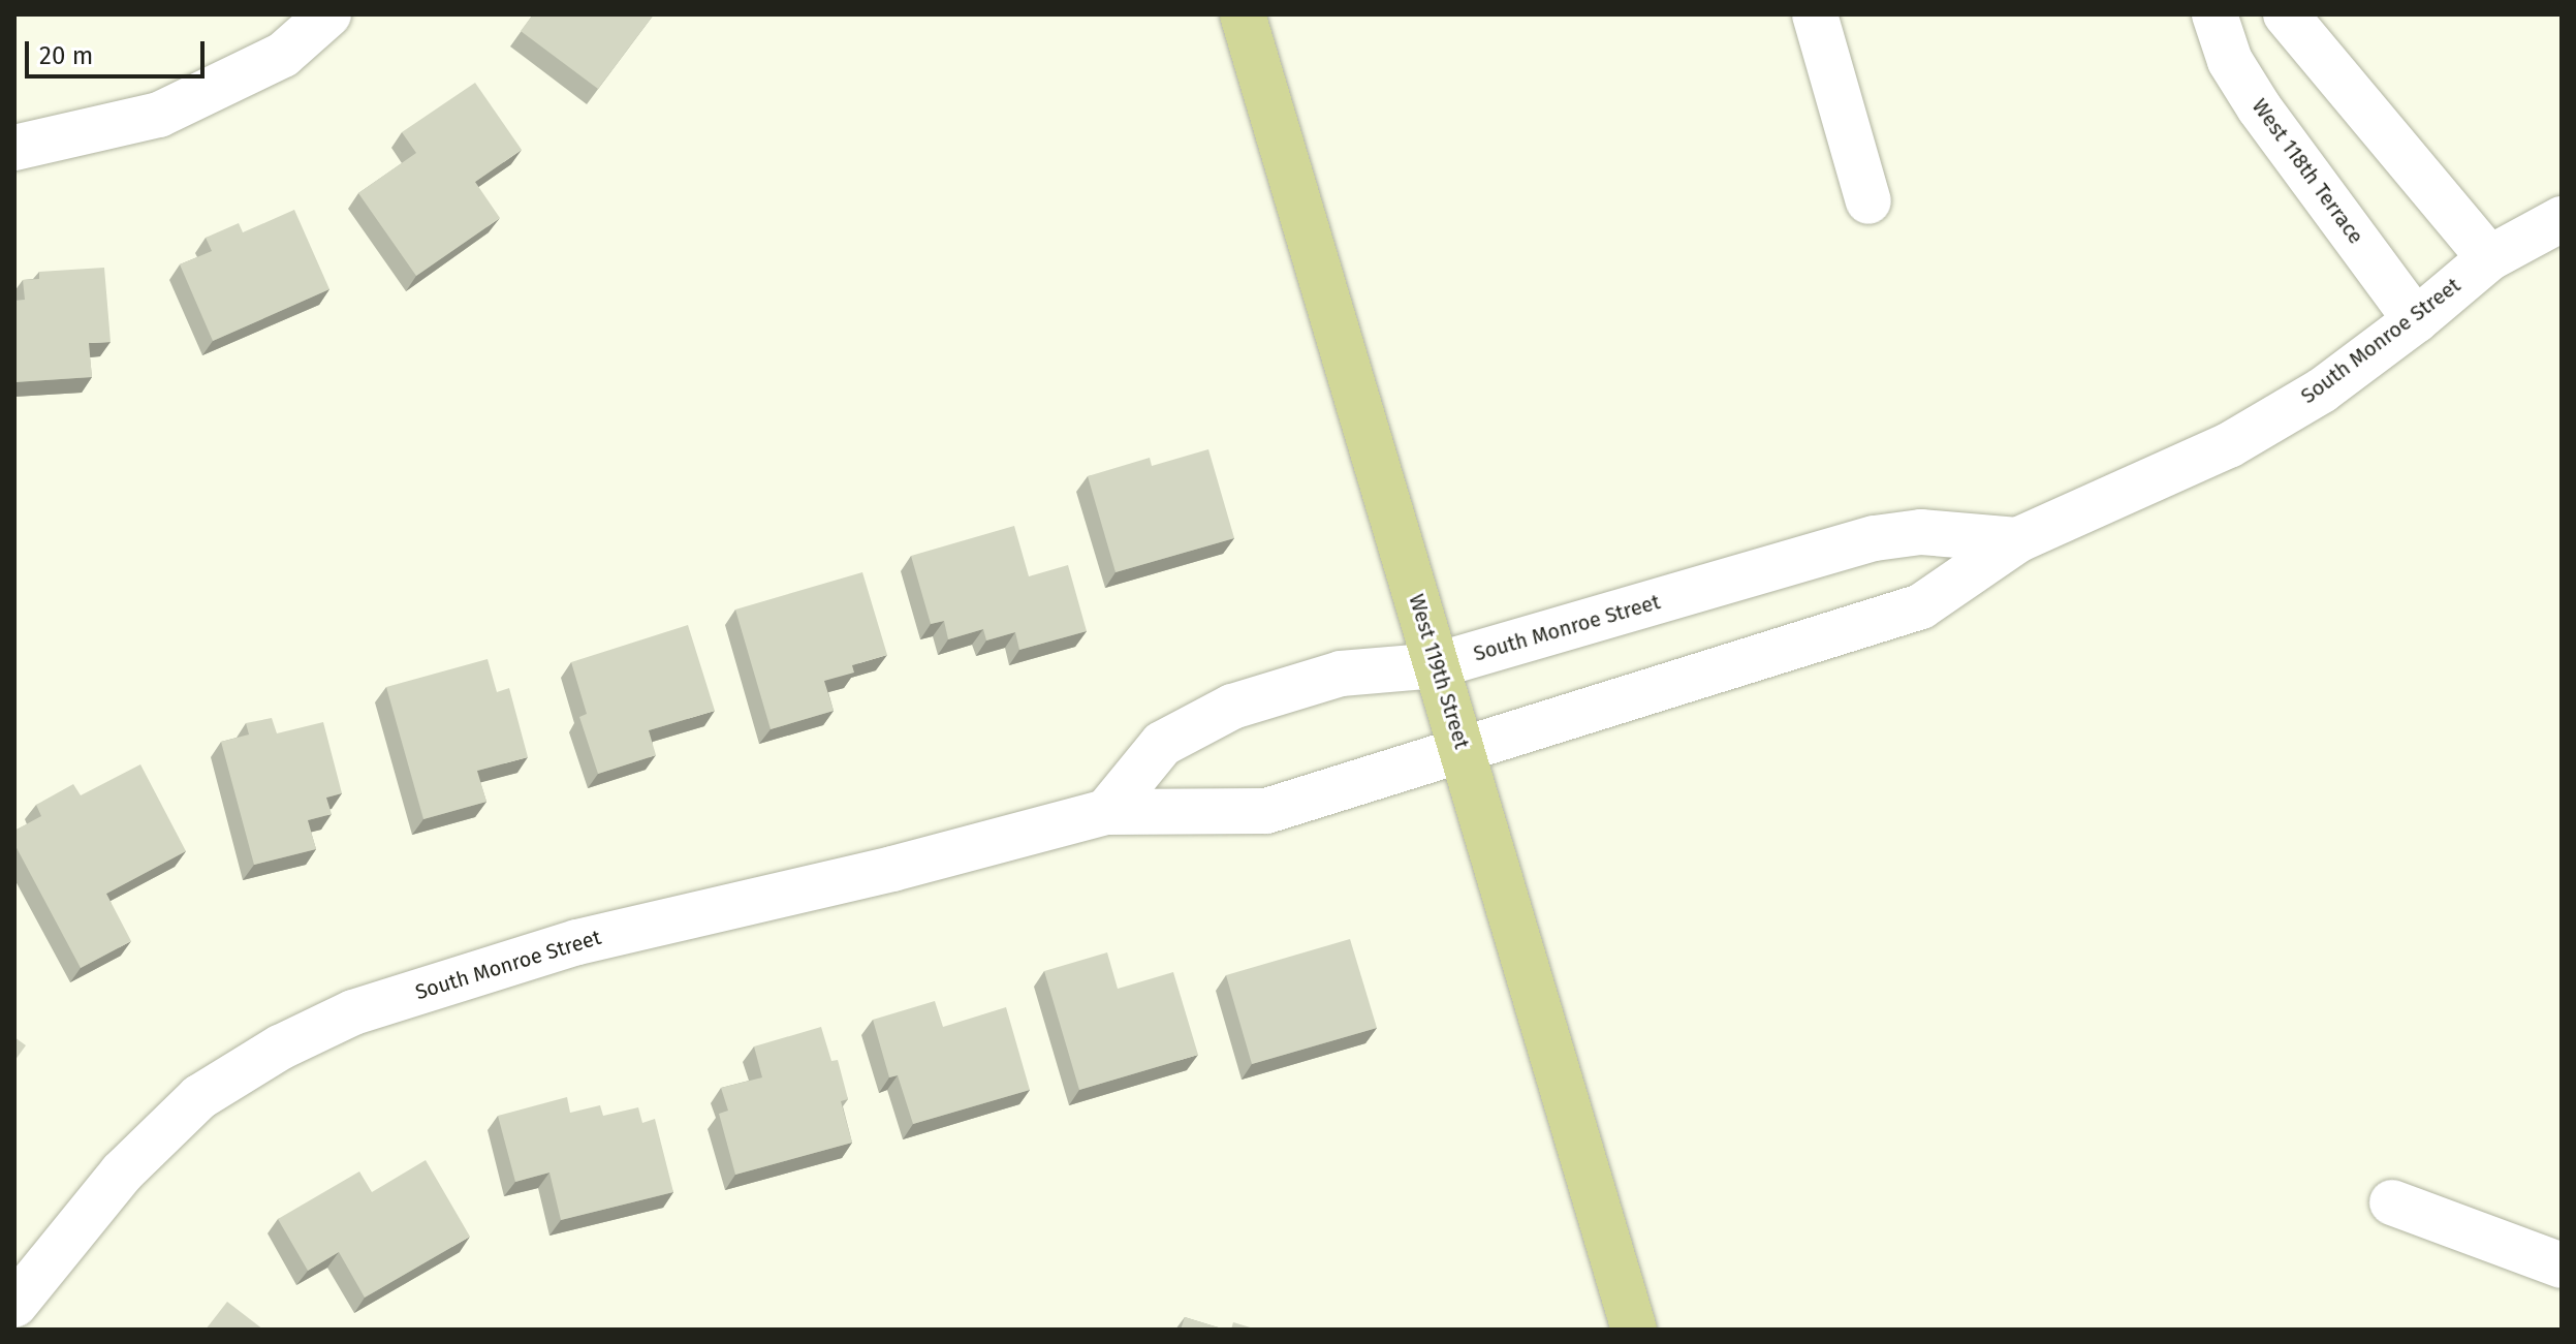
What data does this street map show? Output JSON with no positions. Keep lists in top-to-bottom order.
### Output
{
  "streets": {
    "main road": ["West 119th Street"],
    "street": ["West 118th Terrace", "South Monroe Street"]
  },
  "crossings": [
    ["West 118th Terrace", "South Monroe Street"],
    ["South Monroe Street", "West 119th Street"]
  ],
  "scale_bar": "20 m"
}
